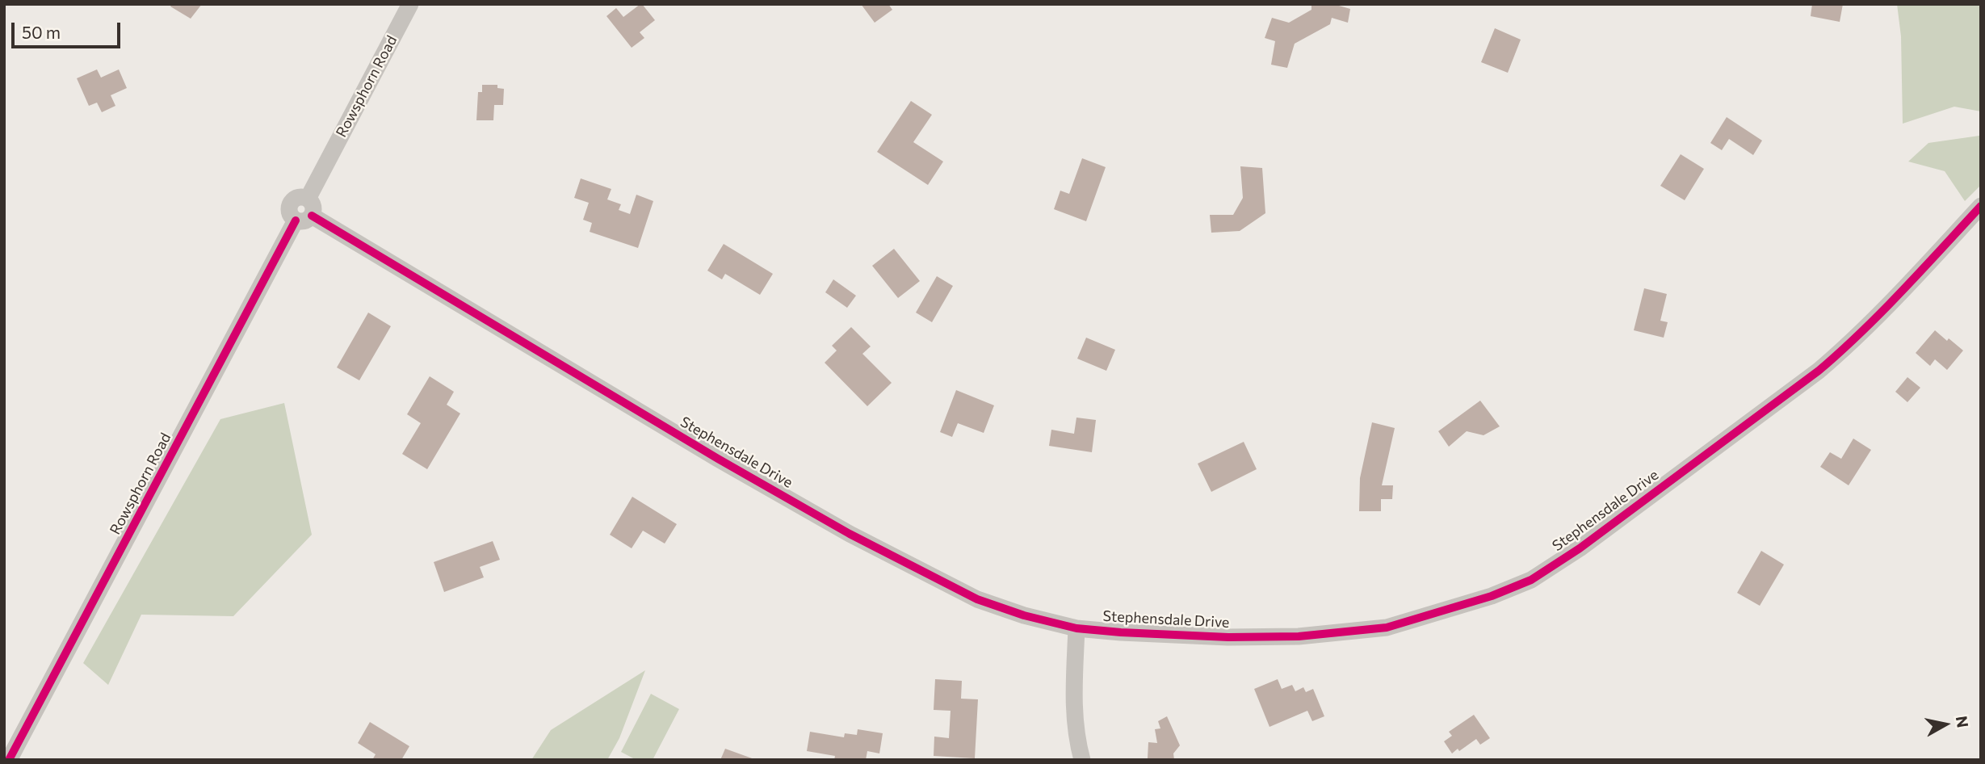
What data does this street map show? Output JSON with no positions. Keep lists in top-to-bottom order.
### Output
{
  "streets": {
    "street": ["Rowsphorn Road", "Stephensdale Drive"]
  },
  "crossings": [
    ["Rowsphorn Road", "Stephensdale Drive"]
  ],
  "scale_bar": "50 m",
  "north": "right"
}
